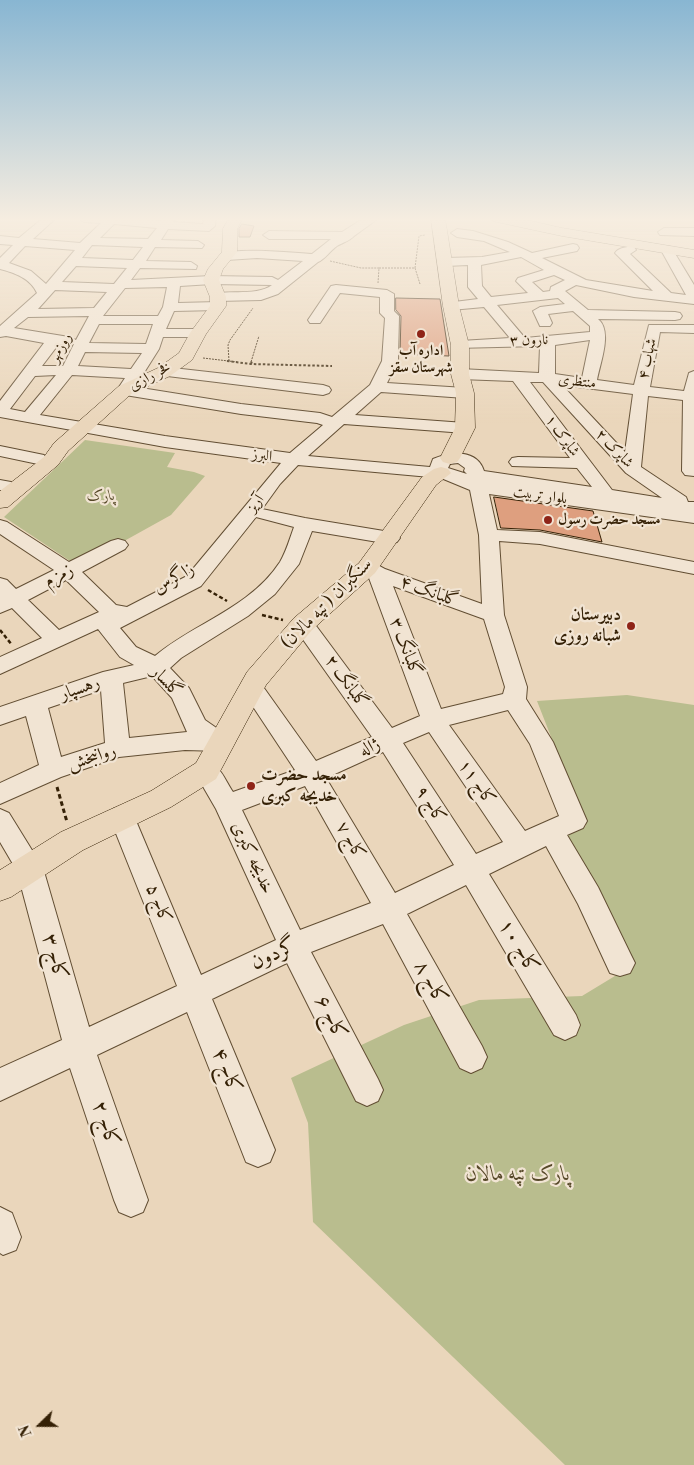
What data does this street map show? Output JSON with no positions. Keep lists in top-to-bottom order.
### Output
{
  "streets": {
    "main road": ["فخر رازی", "سنگبران ( تپه مالان)"],
    "street": [
      "نارون ۳",
      "روزمهر",
      "شهاب ۴",
      "منتظری",
      "شاپرک ۱",
      "شاپرک ۲",
      "البرز",
      "بلوار تربیت",
      "آریز",
      "زمزم",
      "زاگرس",
      "گلبانگ ۴",
      "گلبانگ ۳",
      "گلسار",
      "گلبانگ ۲",
      "رهسپار",
      "ژاله",
      "روانبخش",
      "کاج ۱۱",
      "کاج ۹",
      "کاج ۷",
      "خدیجه کبری",
      "کاج ۵",
      "کاج ۱۰",
      "گردون",
      "کاج ۳",
      "کاج ۸",
      "کاج ۶",
      "کاج ۴",
      "کاج ۲"
    ]
  },
  "crossings": [
    ["روزمهر", "البرز"],
    ["شهاب ۴", "منتظری"],
    ["شهاب ۴", "شاپرک ۲"],
    ["فخر رازی", "البرز"],
    ["منتظری", "شاپرک ۱"],
    ["منتظری", "شاپرک ۲"],
    ["شاپرک ۱", "بلوار تربیت"],
    ["شاپرک ۲", "بلوار تربیت"],
    ["البرز", "بلوار تربیت"],
    ["البرز", "آریز"],
    ["البرز", "سنگبران ( تپه مالان)"],
    ["بلوار تربیت", "سنگبران ( تپه مالان)"],
    ["آریز", "زاگرس"],
    ["زمزم", "گلسار"],
    ["زاگرس", "گلسار"],
    ["گلبانگ ۴", "سنگبران ( تپه مالان)"],
    ["گلبانگ ۴", "گلبانگ ۳"],
    ["سنگبران ( تپه مالان)", "گلبانگ ۳"],
    ["سنگبران ( تپه مالان)", "گلسار"],
    ["سنگبران ( تپه مالان)", "گلبانگ ۲"],
    ["سنگبران ( تپه مالان)", "روانبخش"],
    ["سنگبران ( تپه مالان)", "کاج ۷"],
    ["سنگبران ( تپه مالان)", "خدیجه کبری"],
    ["گلبانگ ۳", "ژاله"],
    ["گلبانگ ۳", "کاج ۱۱"],
    ["گلسار", "رهسپار"],
    ["گلسار", "روانبخش"],
    ["گلبانگ ۲", "ژاله"],
    ["گلبانگ ۲", "کاج ۹"],
    ["ژاله", "کاج ۱۱"],
    ["ژاله", "کاج ۹"],
    ["ژاله", "کاج ۷"],
    ["ژاله", "خدیجه کبری"],
    ["ژاله", "گردون"],
    ["کاج ۱۱", "گردون"],
    ["کاج ۹", "کاج ۱۰"],
    ["کاج ۹", "گردون"],
    ["کاج ۷", "گردون"],
    ["کاج ۷", "کاج ۸"],
    ["خدیجه کبری", "گردون"],
    ["خدیجه کبری", "کاج ۶"],
    ["کاج ۵", "گردون"],
    ["کاج ۵", "کاج ۴"],
    ["کاج ۱۰", "گردون"],
    ["گردون", "کاج ۳"],
    ["گردون", "کاج ۸"],
    ["گردون", "کاج ۶"],
    ["گردون", "کاج ۴"],
    ["گردون", "کاج ۲"],
    ["کاج ۳", "کاج ۲"]
  ],
  "parks": ["پارک", "پارک تپه مالان"],
  "places": [
    "اداره آب شهرستان سقز",
    "مسجد حضرت رسول",
    "دبیرستان شبانه روزی",
    "مسجد حضرت خدیجه کبری"
  ],
  "north": "left"
}
